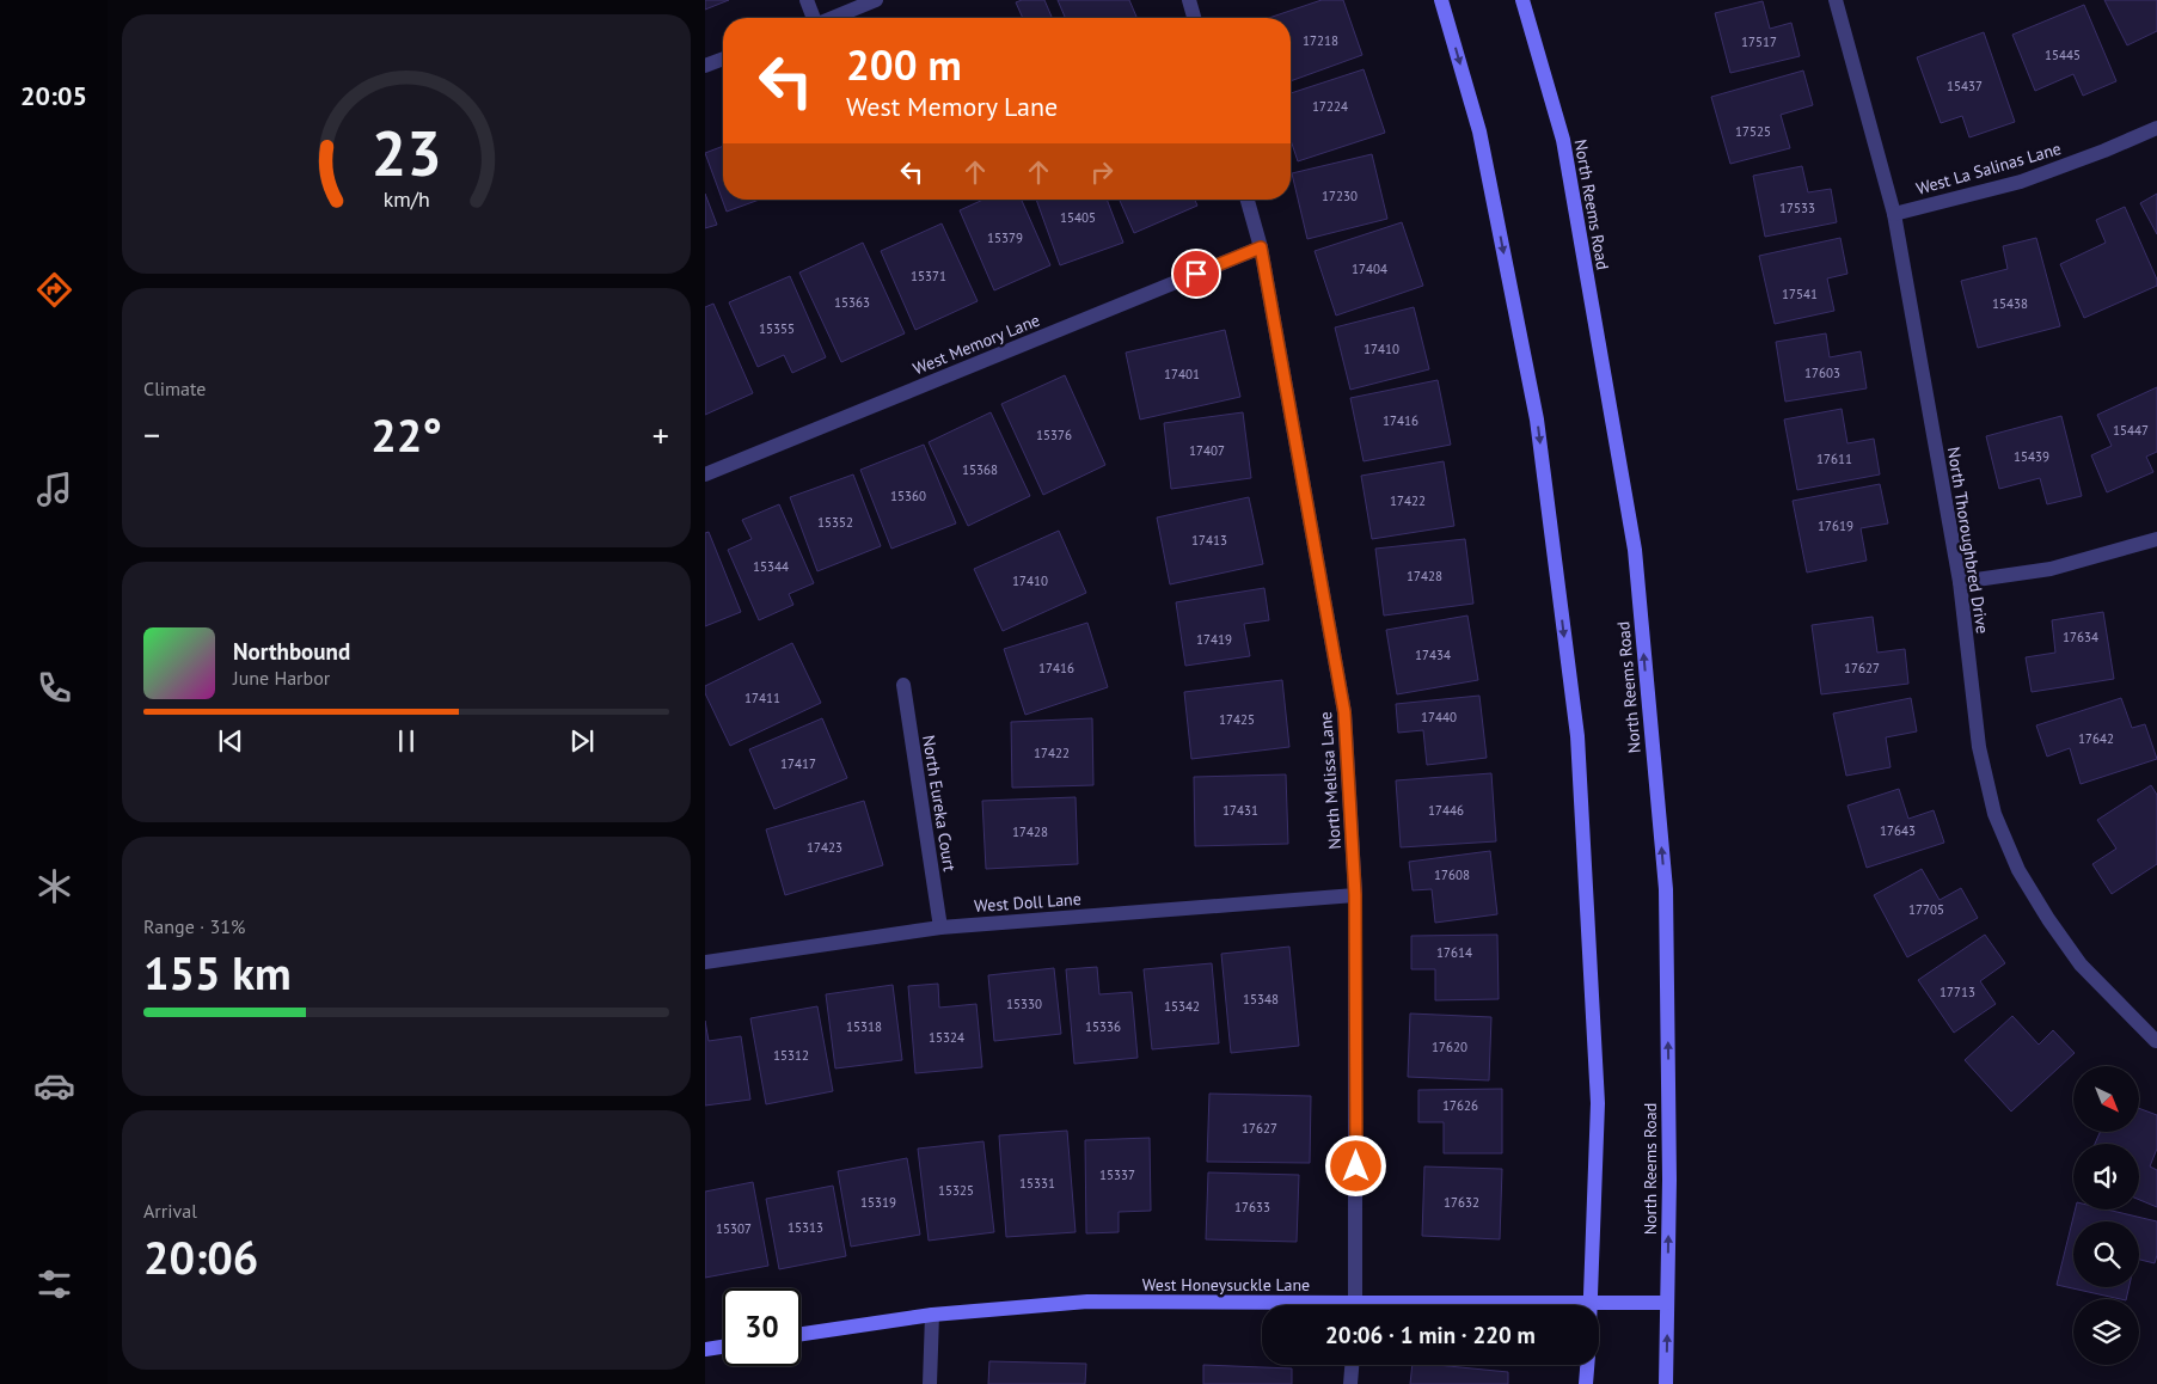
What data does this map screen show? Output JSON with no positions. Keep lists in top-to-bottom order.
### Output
{
  "streets": {
    "main road": ["North Reems Road", "West Honeysuckle Lane"],
    "street": [
      "West La Salinas Lane",
      "West Memory Lane",
      "North Thoroughbred Drive",
      "North Melissa Lane",
      "North Eureka Court",
      "West Doll Lane"
    ]
  },
  "crossings": [
    ["West La Salinas Lane", "North Thoroughbred Drive"],
    ["North Reems Road", "West Honeysuckle Lane"],
    ["West Memory Lane", "North Melissa Lane"],
    ["North Melissa Lane", "West Doll Lane"],
    ["North Eureka Court", "West Doll Lane"]
  ],
  "house_numbers": [
    "17218",
    "17517",
    "15445",
    "15437",
    "17224",
    "17525",
    "17230",
    "17533",
    "15405",
    "15379",
    "17404",
    "15371",
    "17541",
    "15363",
    "15438",
    "15355",
    "17410",
    "17603",
    "17401",
    "17416",
    "15447",
    "15376",
    "17407",
    "15439",
    "17611",
    "15368",
    "15360",
    "17422",
    "15352",
    "17619",
    "17413",
    "15344",
    "17428",
    "17410",
    "17634",
    "17419",
    "17434",
    "17416",
    "17627",
    "17411",
    "17440",
    "17425",
    "17642",
    "17422",
    "17417",
    "17431",
    "17446",
    "17643",
    "17428",
    "17423",
    "17608",
    "17705",
    "17614",
    "17713",
    "15348",
    "15330",
    "15342",
    "15318",
    "15336",
    "15324",
    "17620",
    "15312",
    "17626",
    "17627",
    "15337",
    "15331",
    "15325",
    "15319",
    "17632",
    "17633",
    "15313",
    "15307"
  ],
  "north": "bottom right",
  "page": {
    "tabs": "20:05",
    "turn": ["200 m", "West Memory Lane"],
    "tile": [
      "Climate",
      ["Range · 31%", "155 km"],
      ["Arrival", "20:06"]
    ],
    "heat": ["−", "22°", "+"],
    "song": ["Northbound", "June Harbor"],
    "limit": "30",
    "trip": "20:06 · 1 min · 220 m",
    "gauge": ["23", "km/h"]
  }
}
